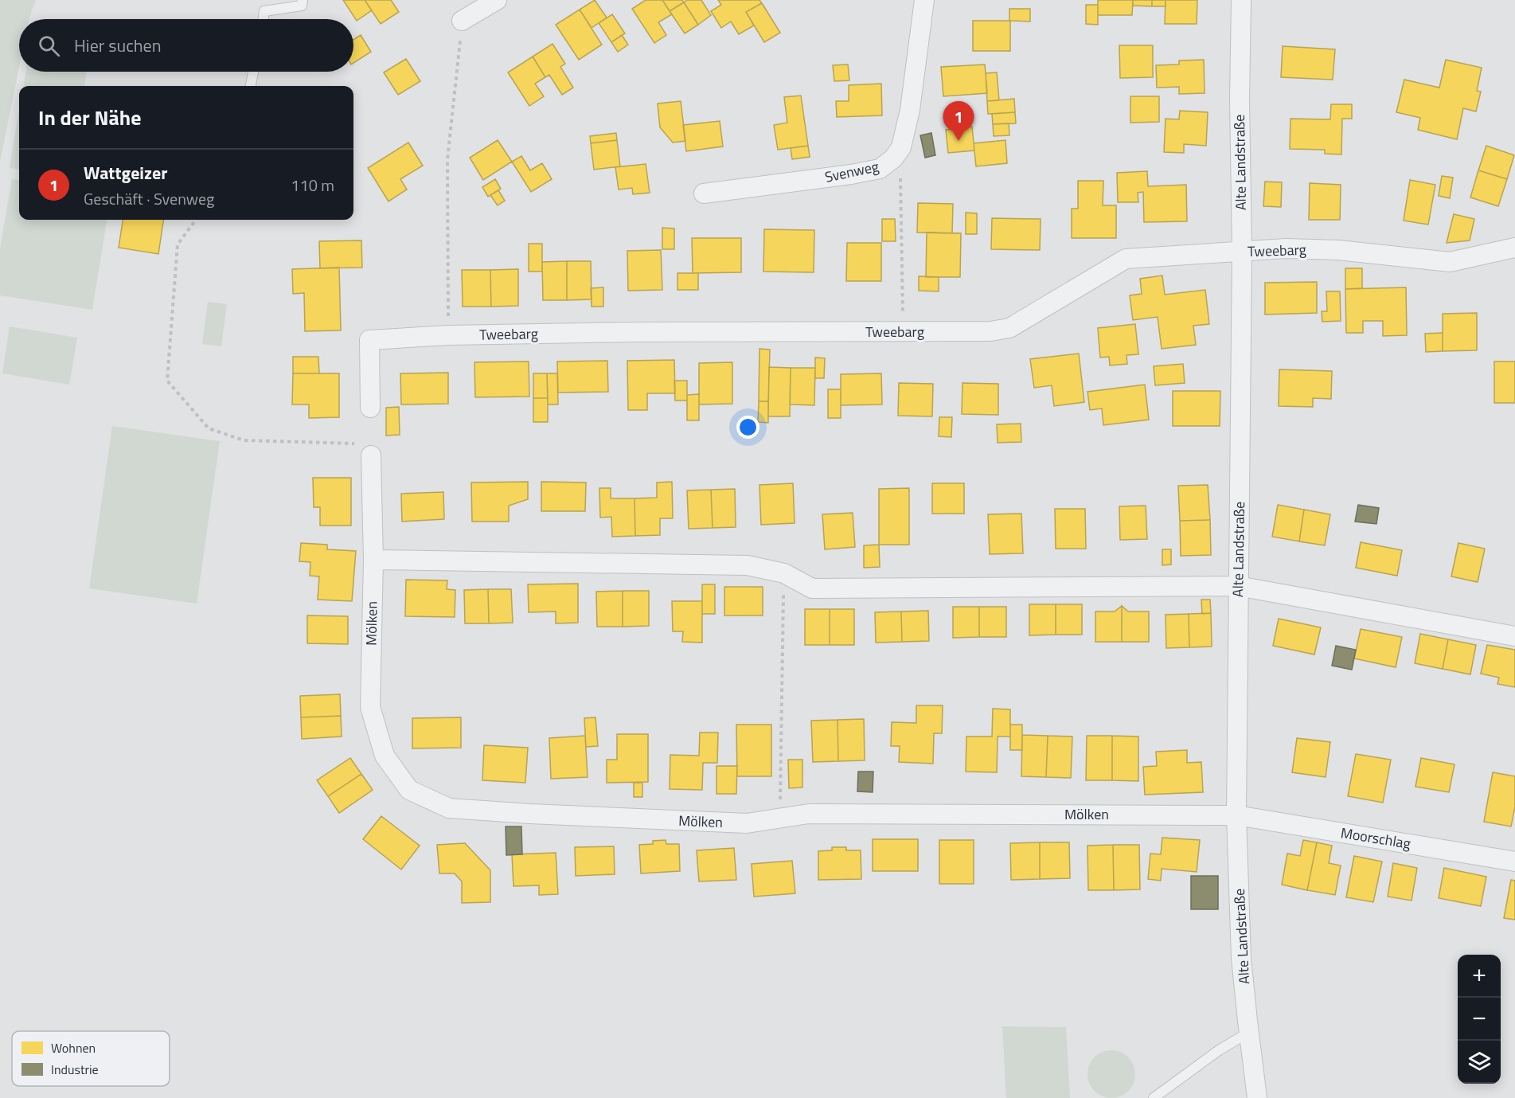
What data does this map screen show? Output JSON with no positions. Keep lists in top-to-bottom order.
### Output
{
  "streets": {
    "street": [
      "Alte Landstraße",
      "Svenweg",
      "Tweebarg",
      "Mölken",
      "Moorschlag"
    ]
  },
  "crossings": [
    ["Alte Landstraße", "Tweebarg"],
    ["Alte Landstraße", "Mölken"],
    ["Alte Landstraße", "Moorschlag"],
    ["Mölken", "Moorschlag"]
  ],
  "legend": ["Wohnen", "Industrie"],
  "page": {
    "search": "Hier suchen",
    "heading": "In der Nähe",
    "pins": "1",
    "list": [
      {
        "mark": "1",
        "name": "Wattgeizer",
        "note": "Geschäft · Svenweg",
        "value": "110 m"
      }
    ],
    "map_buttons": ["+", "−"]
  }
}
